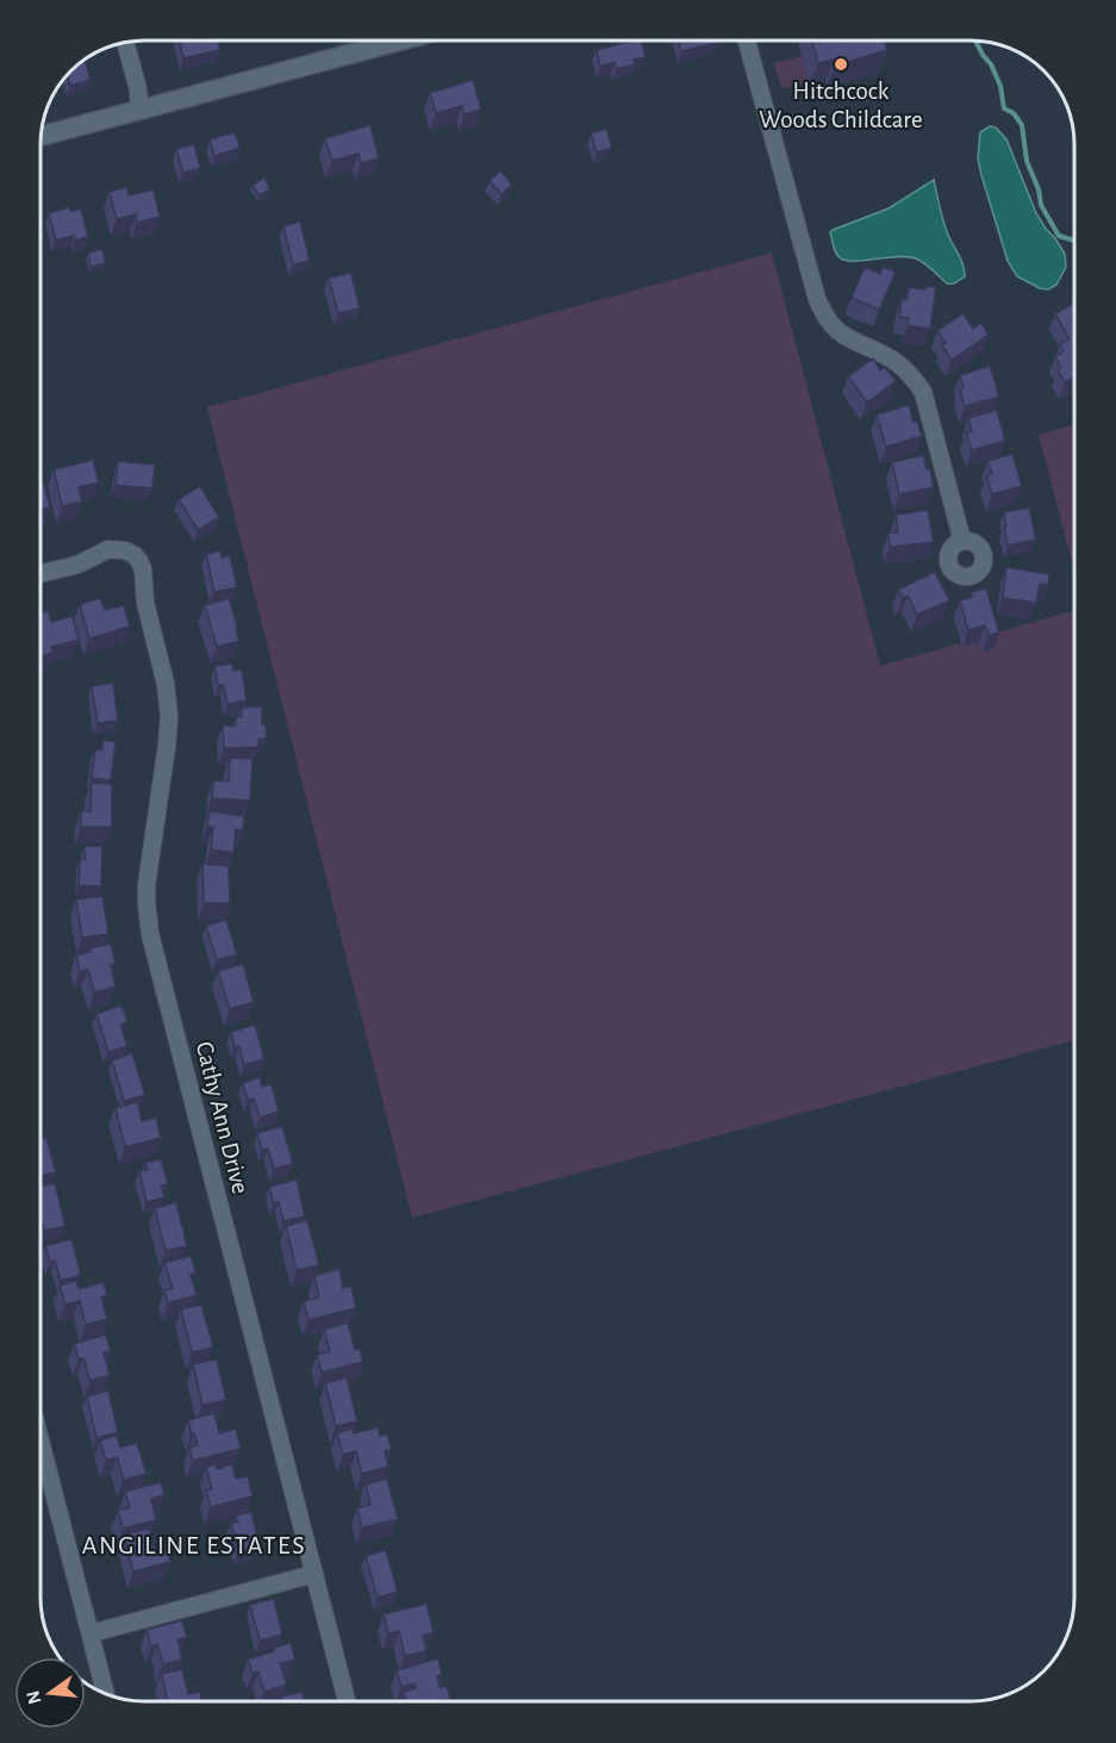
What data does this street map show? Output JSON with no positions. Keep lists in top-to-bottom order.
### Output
{
  "streets": {
    "street": ["Cathy Ann Drive"]
  },
  "districts": ["ANGILINE ESTATES"],
  "places": ["Hitchcock Woods Childcare"],
  "north": "left"
}
